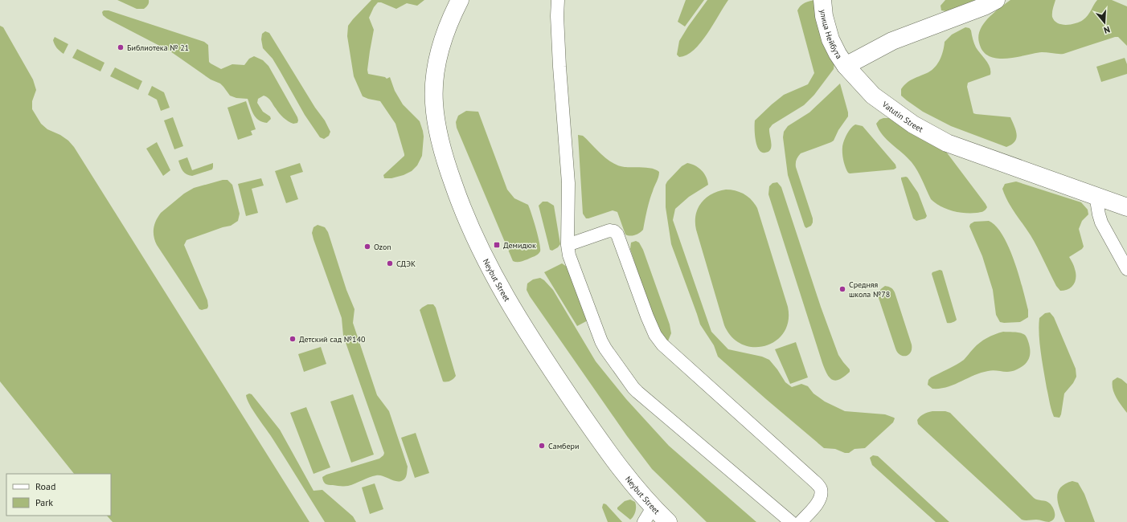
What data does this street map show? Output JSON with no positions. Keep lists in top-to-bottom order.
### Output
{
  "streets": {
    "main road": ["улица Нейбута", "Vatutin Street", "Neybut Street"]
  },
  "crossings": [
    ["улица Нейбута", "Vatutin Street"]
  ],
  "places": {
    "other": [
      "Библиотека № 21",
      "Ozon",
      "СДЭК",
      "Средняя школа №78",
      "Детский сад №140",
      "Самбери"
    ],
    "transit": ["Демидюк"]
  },
  "legend": ["Road", "Park"],
  "north": "bottom"
}
